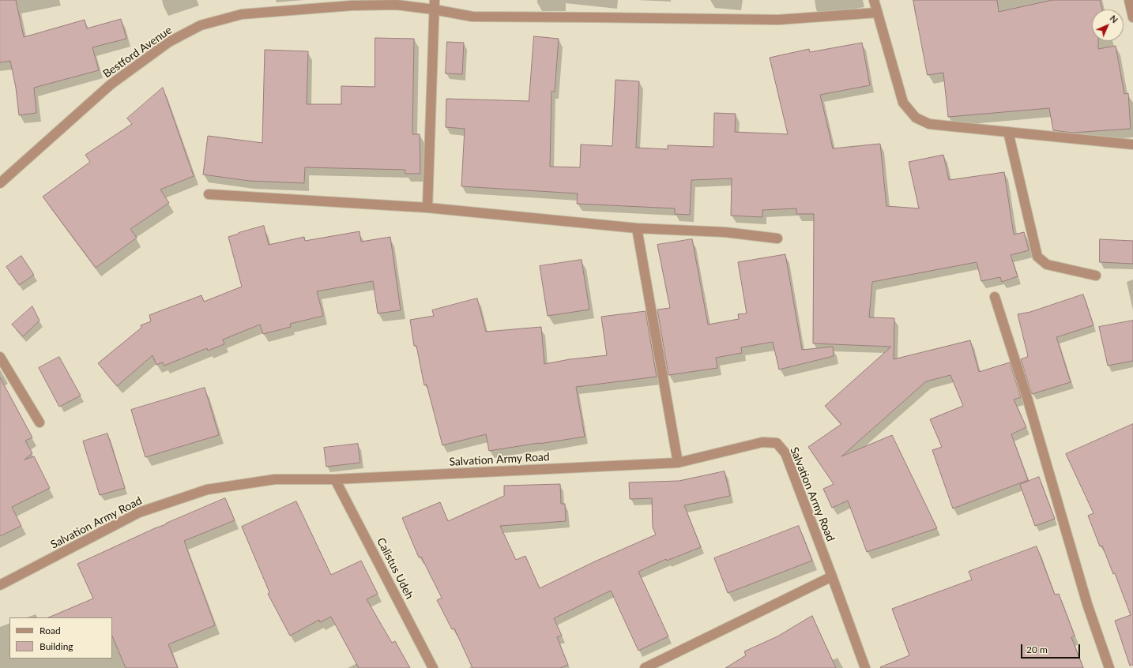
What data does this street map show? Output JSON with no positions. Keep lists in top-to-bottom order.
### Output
{
  "streets": {
    "street": ["Bestford Avenue", "Salvation Army Road", "Calistus Udeh"]
  },
  "crossings": [
    ["Salvation Army Road", "Calistus Udeh"]
  ],
  "legend": ["Road", "Building"],
  "scale_bar": "20 m",
  "north": "top right"
}
